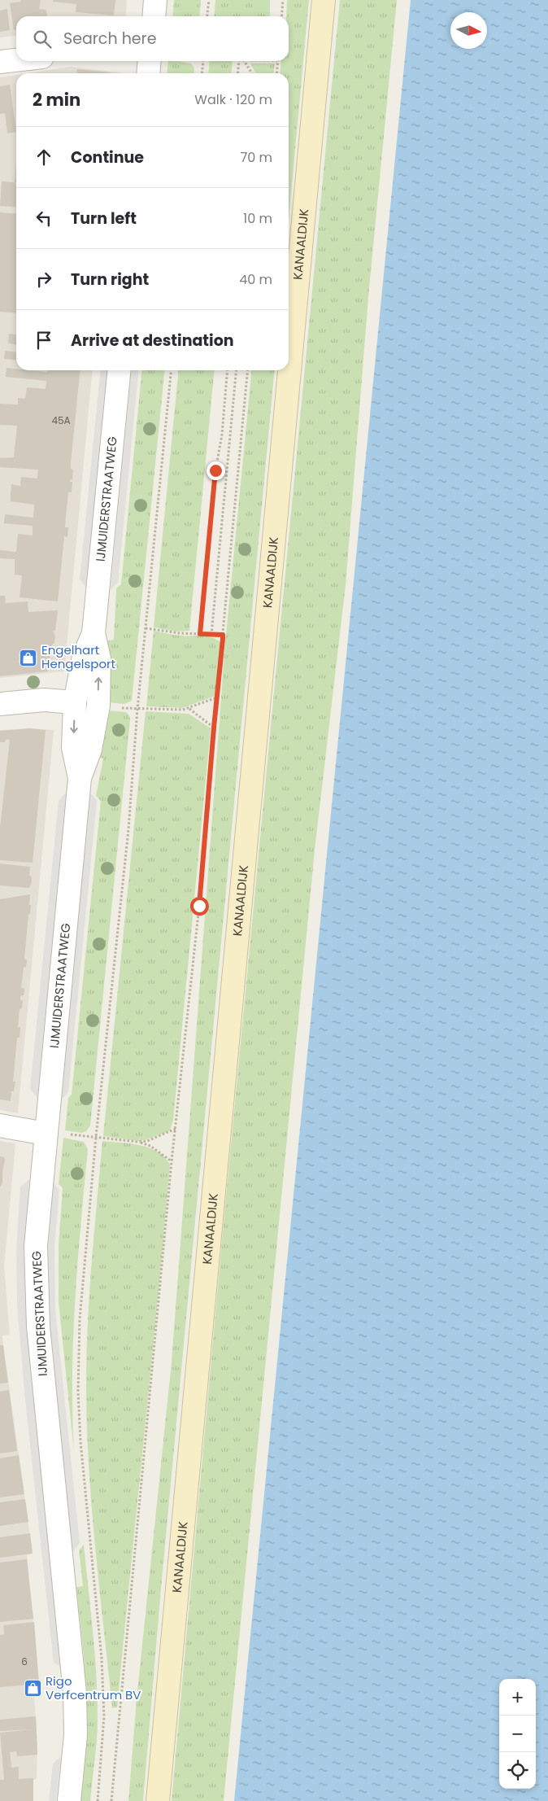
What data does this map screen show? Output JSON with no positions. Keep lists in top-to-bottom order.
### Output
{
  "streets": {
    "main road": ["KANAALDIJK"],
    "street": ["IJMUIDERSTRAATWEG"]
  },
  "places": {
    "shop": ["Engelhart Hengelsport", "Rigo Verfcentrum BV"]
  },
  "house_numbers": ["45A", "6"],
  "north": "right",
  "page": {
    "search": "Search here",
    "heading": ["2 min", "Walk · 120 m"],
    "list": [
      ["Continue", "70 m"],
      ["Turn left", "10 m"],
      ["Turn right", "40 m"],
      "Arrive at destination"
    ],
    "map_buttons": ["+", "−"]
  }
}
